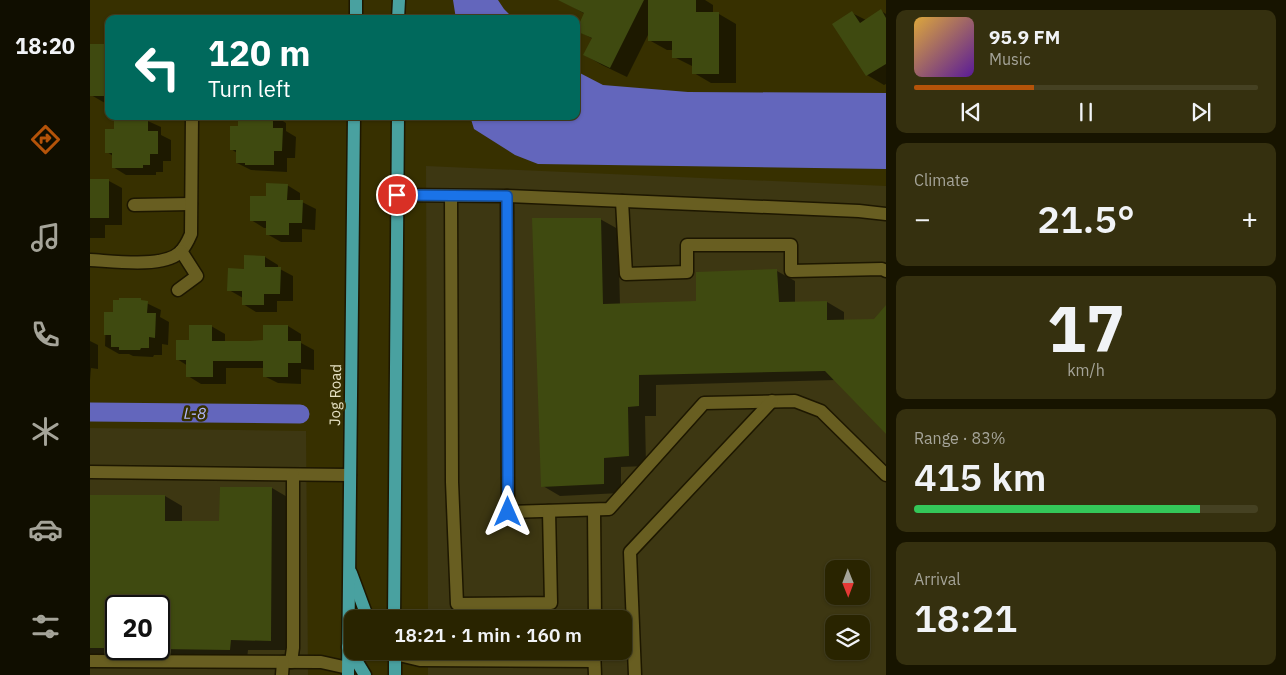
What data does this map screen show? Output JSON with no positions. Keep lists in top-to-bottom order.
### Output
{
  "streets": {
    "main road": ["Jog Road"]
  },
  "water": ["L-8"],
  "north": "bottom",
  "page": {
    "tabs": "18:20",
    "turn": ["120 m", "Turn left"],
    "song": ["95.9 FM", "Music"],
    "tile": [
      "Climate",
      ["17", "km/h"],
      ["Range · 83%", "415 km"],
      ["Arrival", "18:21"]
    ],
    "heat": ["−", "21.5°", "+"],
    "limit": "20",
    "trip": "18:21 · 1 min · 160 m"
  }
}
